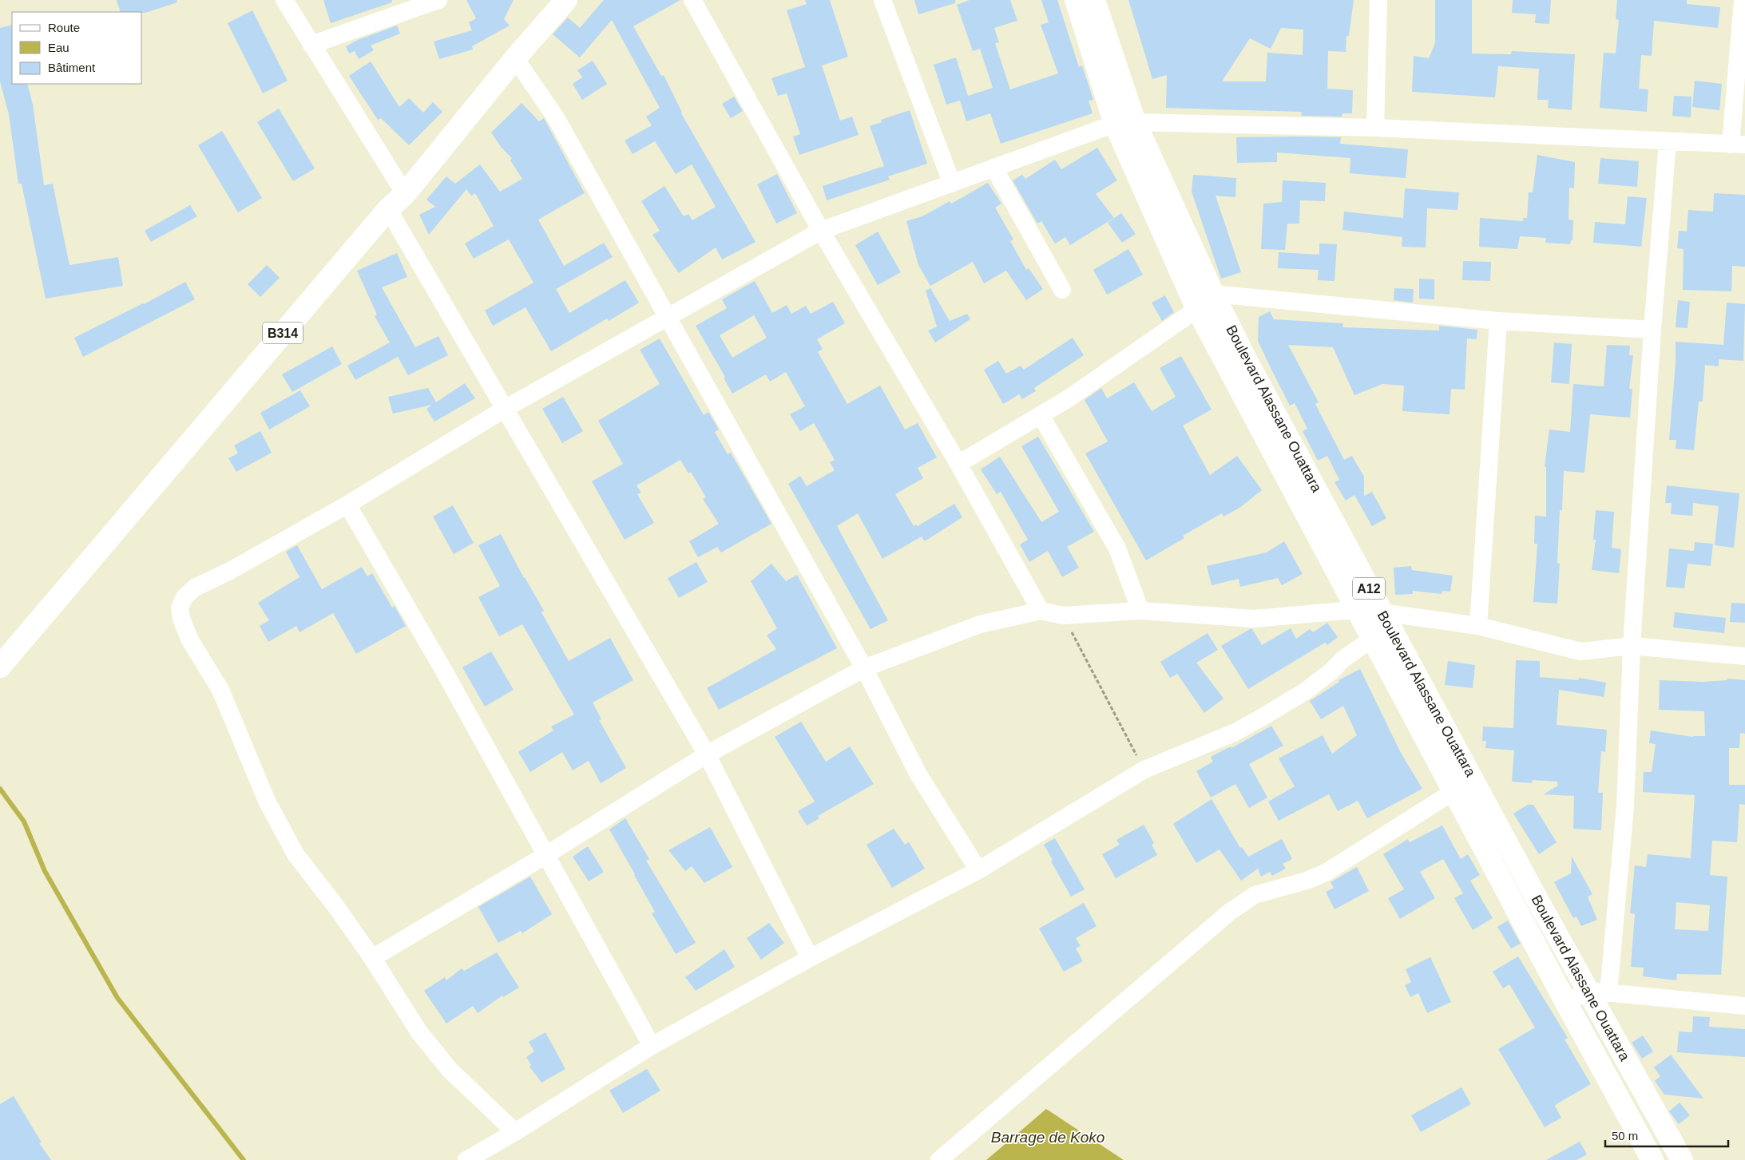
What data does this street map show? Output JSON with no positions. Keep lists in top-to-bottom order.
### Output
{
  "streets": {
    "main road": ["B314", "Boulevard Alassane Ouattara", "A12"]
  },
  "water": ["Barrage de Koko"],
  "legend": ["Route", "Eau", "Bâtiment"],
  "scale_bar": "50 m"
}
